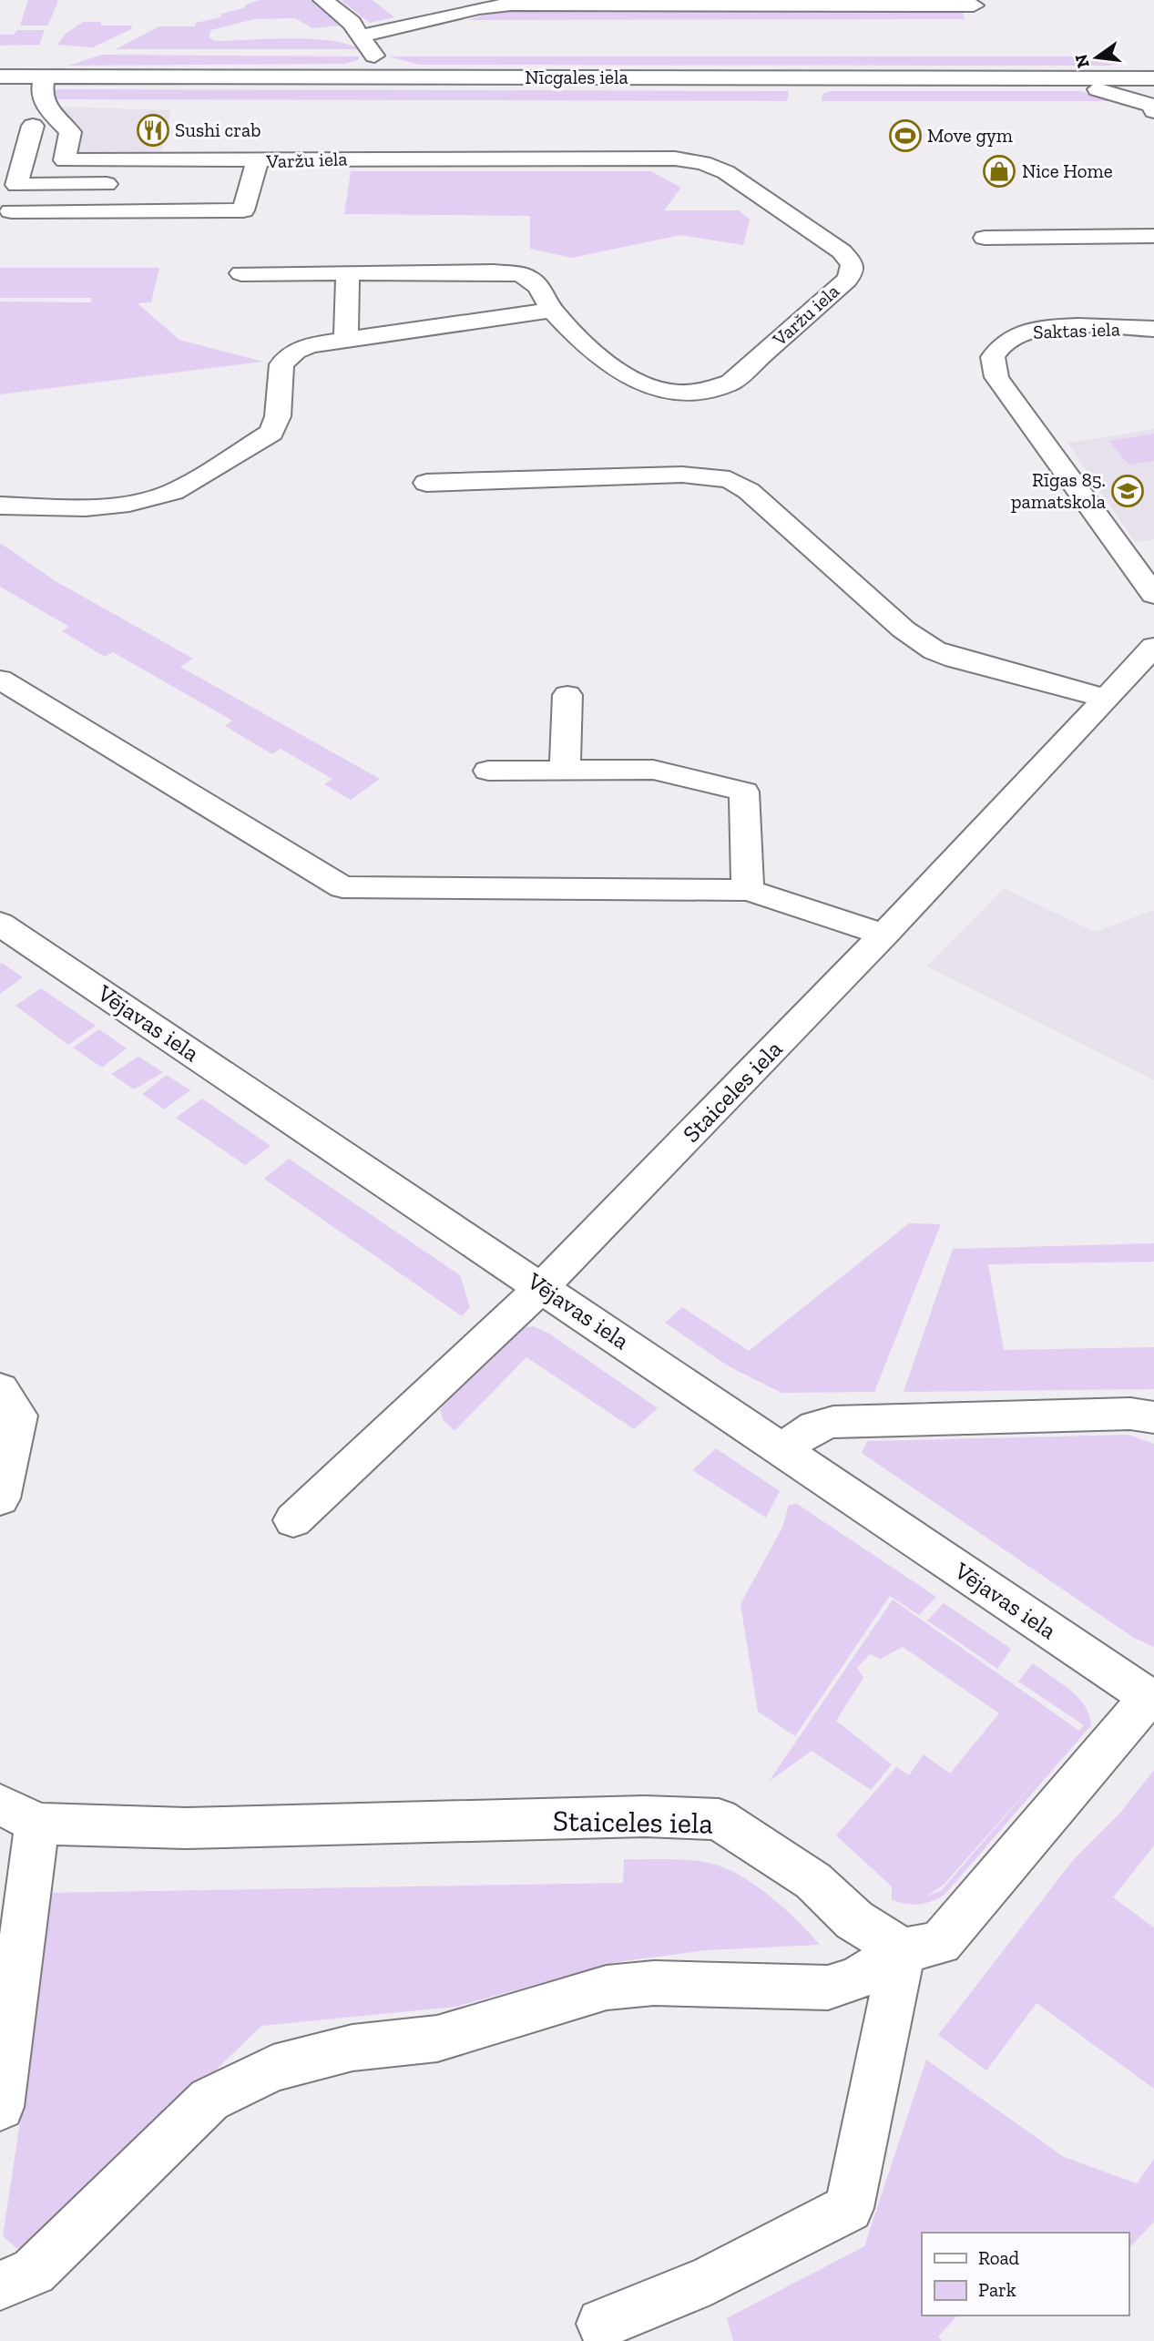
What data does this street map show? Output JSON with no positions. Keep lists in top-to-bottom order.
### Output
{
  "streets": {
    "street": [
      "Nīcgales iela",
      "Varžu iela",
      "Saktas iela",
      "Vējavas iela",
      "Staiceles iela"
    ]
  },
  "crossings": [
    ["Vējavas iela", "Staiceles iela"]
  ],
  "places": {
    "restaurant": ["Sushi crab"],
    "sports": ["Move gym"],
    "shop": ["Nice Home"],
    "school or university": ["Rīgas 85. pamatskola"]
  },
  "legend": ["Road", "Park"],
  "north": "left"
}
